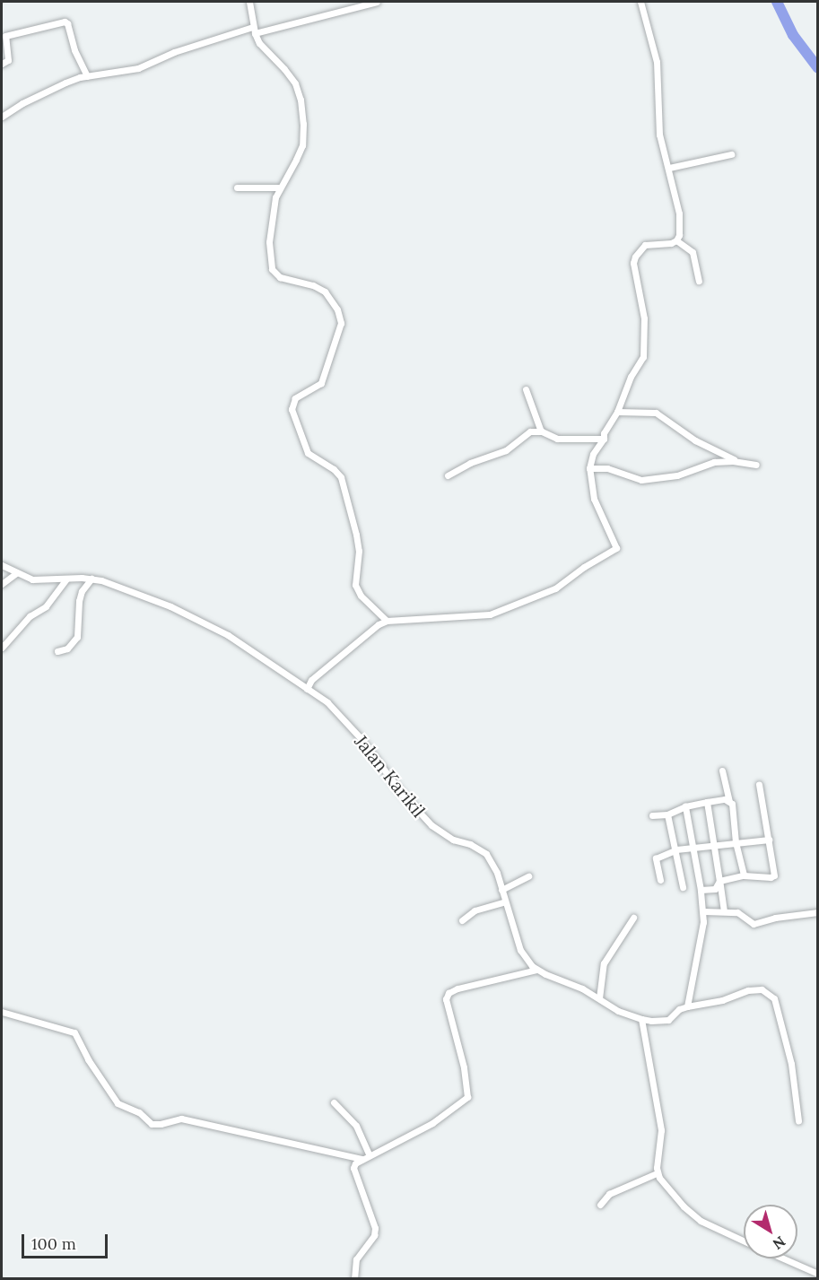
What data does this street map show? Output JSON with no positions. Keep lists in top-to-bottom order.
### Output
{
  "streets": {
    "street": ["Jalan Karikil"]
  },
  "scale_bar": "100 m",
  "north": "bottom right"
}
